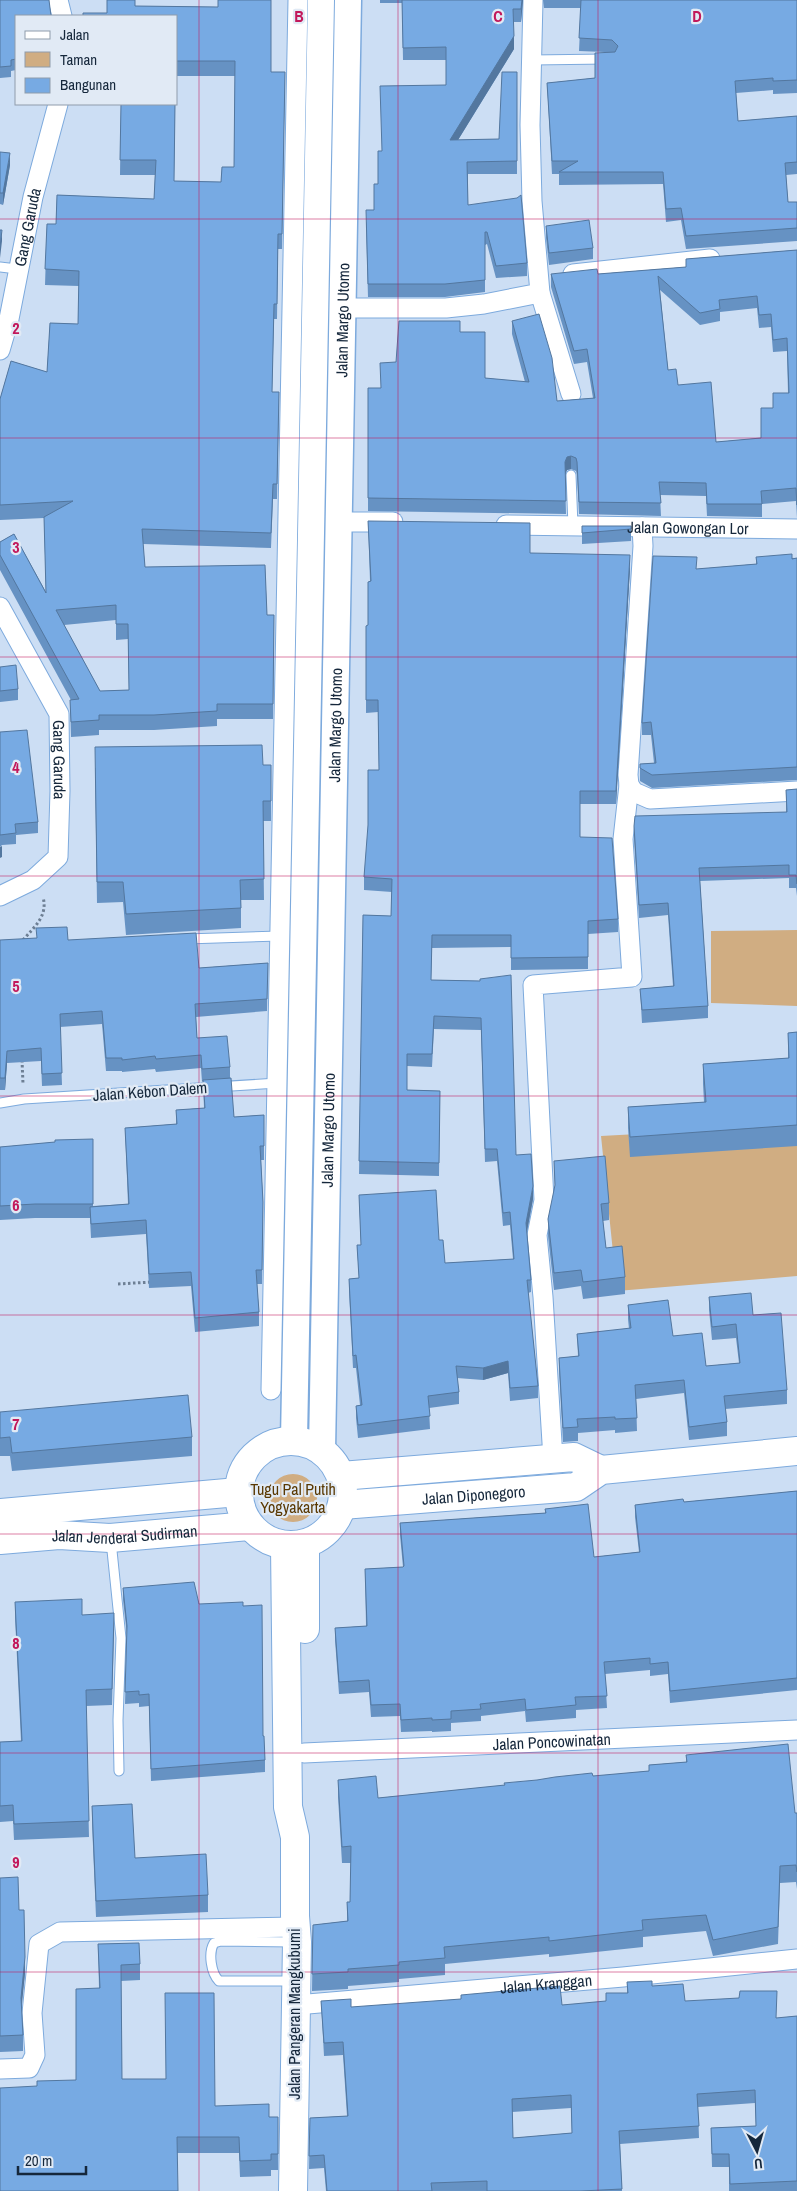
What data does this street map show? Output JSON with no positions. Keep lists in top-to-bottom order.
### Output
{
  "streets": {
    "main road": [
      "Jalan Margo Utomo",
      "Jalan Diponegoro",
      "Jalan Jenderal Sudirman",
      "Jalan Pangeran Mangkubumi"
    ],
    "street": [
      "Gang Garuda",
      "Jalan Gowongan Lor",
      "Jalan Poncowinatan",
      "Jalan Kranggan"
    ],
    "lane": ["Jalan Kebon Dalem"]
  },
  "crossings": [
    ["Jalan Margo Utomo", "Jalan Kebon Dalem"],
    ["Jalan Margo Utomo", "Jalan Diponegoro"],
    ["Jalan Margo Utomo", "Jalan Jenderal Sudirman"],
    ["Jalan Margo Utomo", "Jalan Pangeran Mangkubumi"],
    ["Jalan Diponegoro", "Jalan Jenderal Sudirman"],
    ["Jalan Diponegoro", "Jalan Pangeran Mangkubumi"],
    ["Jalan Jenderal Sudirman", "Jalan Pangeran Mangkubumi"],
    ["Jalan Poncowinatan", "Jalan Pangeran Mangkubumi"],
    ["Jalan Kranggan", "Jalan Pangeran Mangkubumi"]
  ],
  "parks": ["Tugu Pal Putih Yogyakarta"],
  "legend": ["Jalan", "Taman", "Bangunan"],
  "scale_bar": "20 m",
  "north": "bottom",
  "grid": {
    "columns": ["B", "C", "D"],
    "rows": [
      "2",
      "3",
      "4",
      "5",
      "6",
      "7",
      "8",
      "9"
    ]
  }
}
